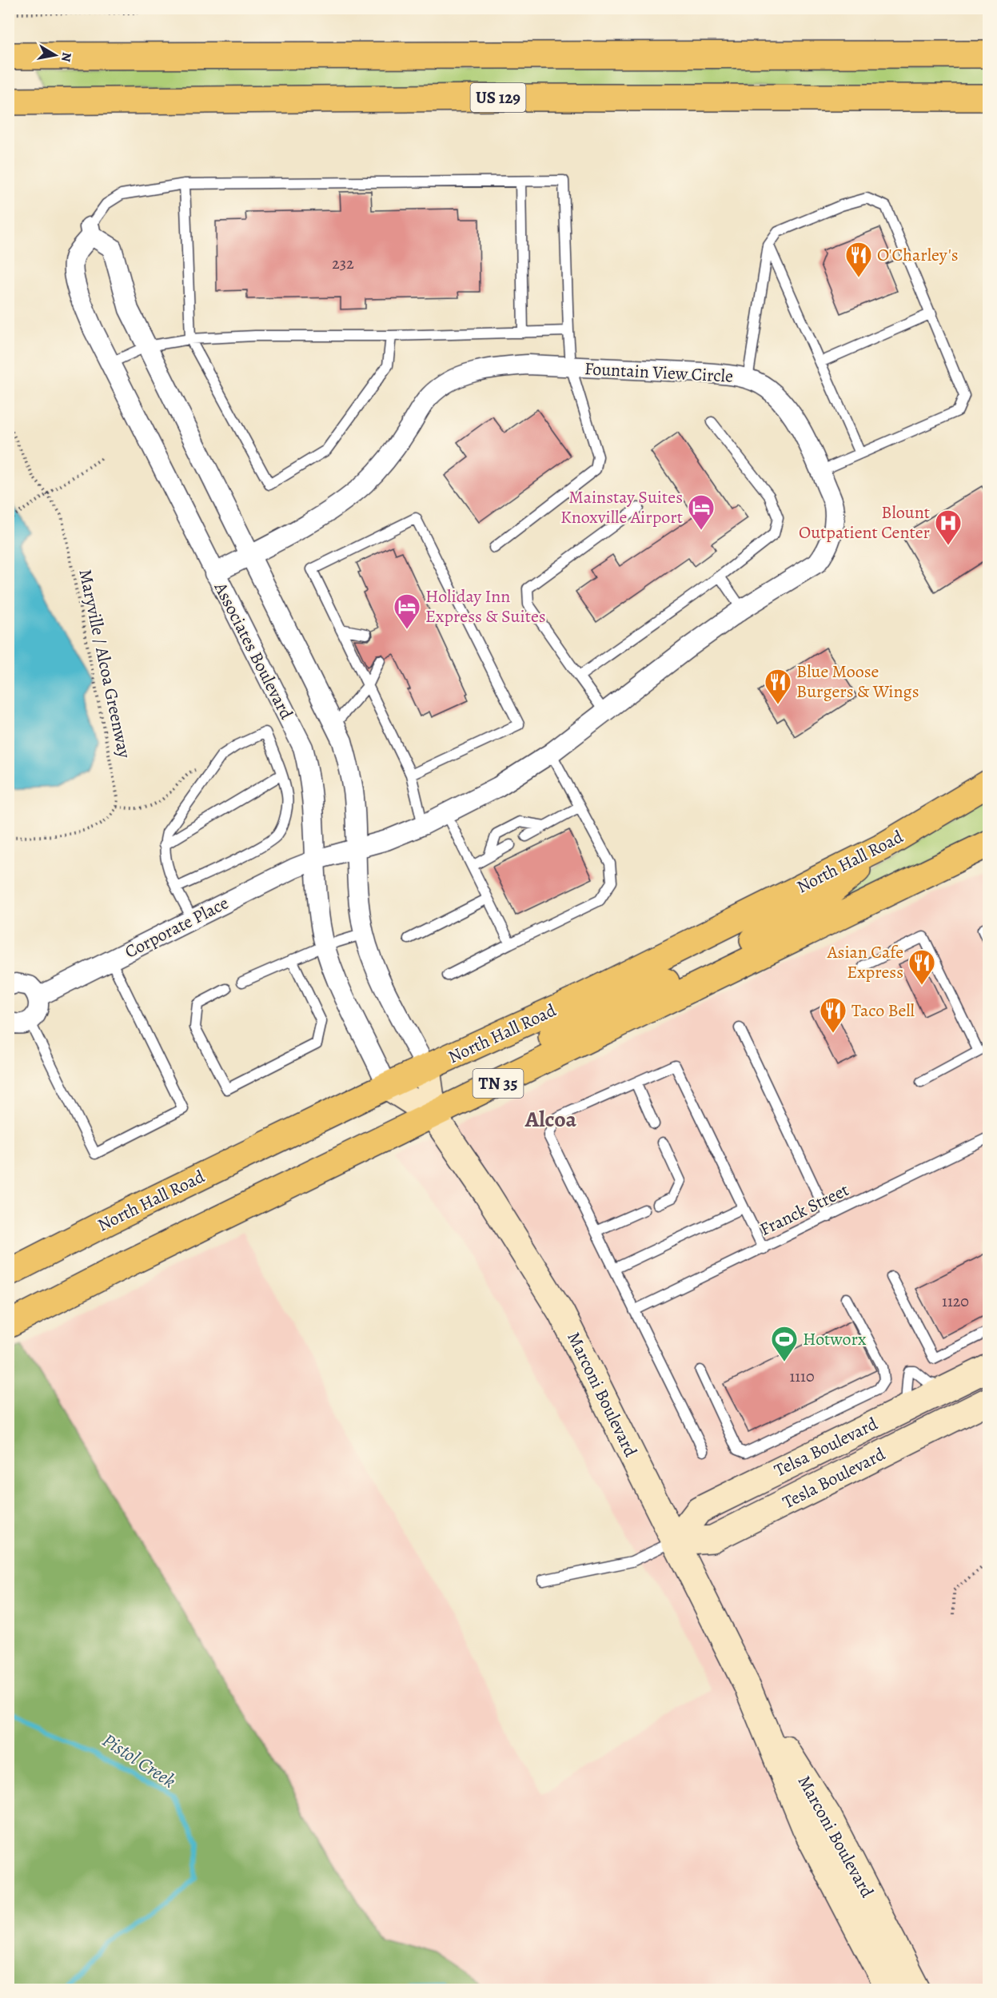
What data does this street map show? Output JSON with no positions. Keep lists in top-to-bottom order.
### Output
{
  "streets": {
    "main road": [
      "US 129",
      "North Hall Road",
      "TN 35",
      "Marconi Boulevard",
      "Telsa Boulevard",
      "Tesla Boulevard"
    ],
    "street": ["Fountain View Circle", "Associates Boulevard", "Corporate Place"],
    "lane": ["Franck Street"],
    "path": ["Maryville / Alcoa Greenway"]
  },
  "crossings": [
    ["Fountain View Circle", "Associates Boulevard"],
    ["Fountain View Circle", "Corporate Place"],
    ["Associates Boulevard", "North Hall Road"],
    ["Associates Boulevard", "Corporate Place"],
    ["Associates Boulevard", "Marconi Boulevard"],
    ["North Hall Road", "Marconi Boulevard"],
    ["TN 35", "Marconi Boulevard"],
    ["Marconi Boulevard", "Telsa Boulevard"],
    ["Marconi Boulevard", "Tesla Boulevard"],
    ["Telsa Boulevard", "Tesla Boulevard"]
  ],
  "districts": ["Alcoa"],
  "water": ["Pistol Creek"],
  "places": {
    "restaurant": [
      "O'Charley's",
      "Blue Moose Burgers & Wings",
      "Asian Cafe Express",
      "Taco Bell"
    ],
    "hotel": ["Mainstay Suites Knoxville Airport", "Holiday Inn Express & Suites"],
    "hospital": ["Blount Outpatient Center"],
    "sports": ["Hotworx"]
  },
  "house_numbers": ["232", "1120", "1110"],
  "north": "right"
}
